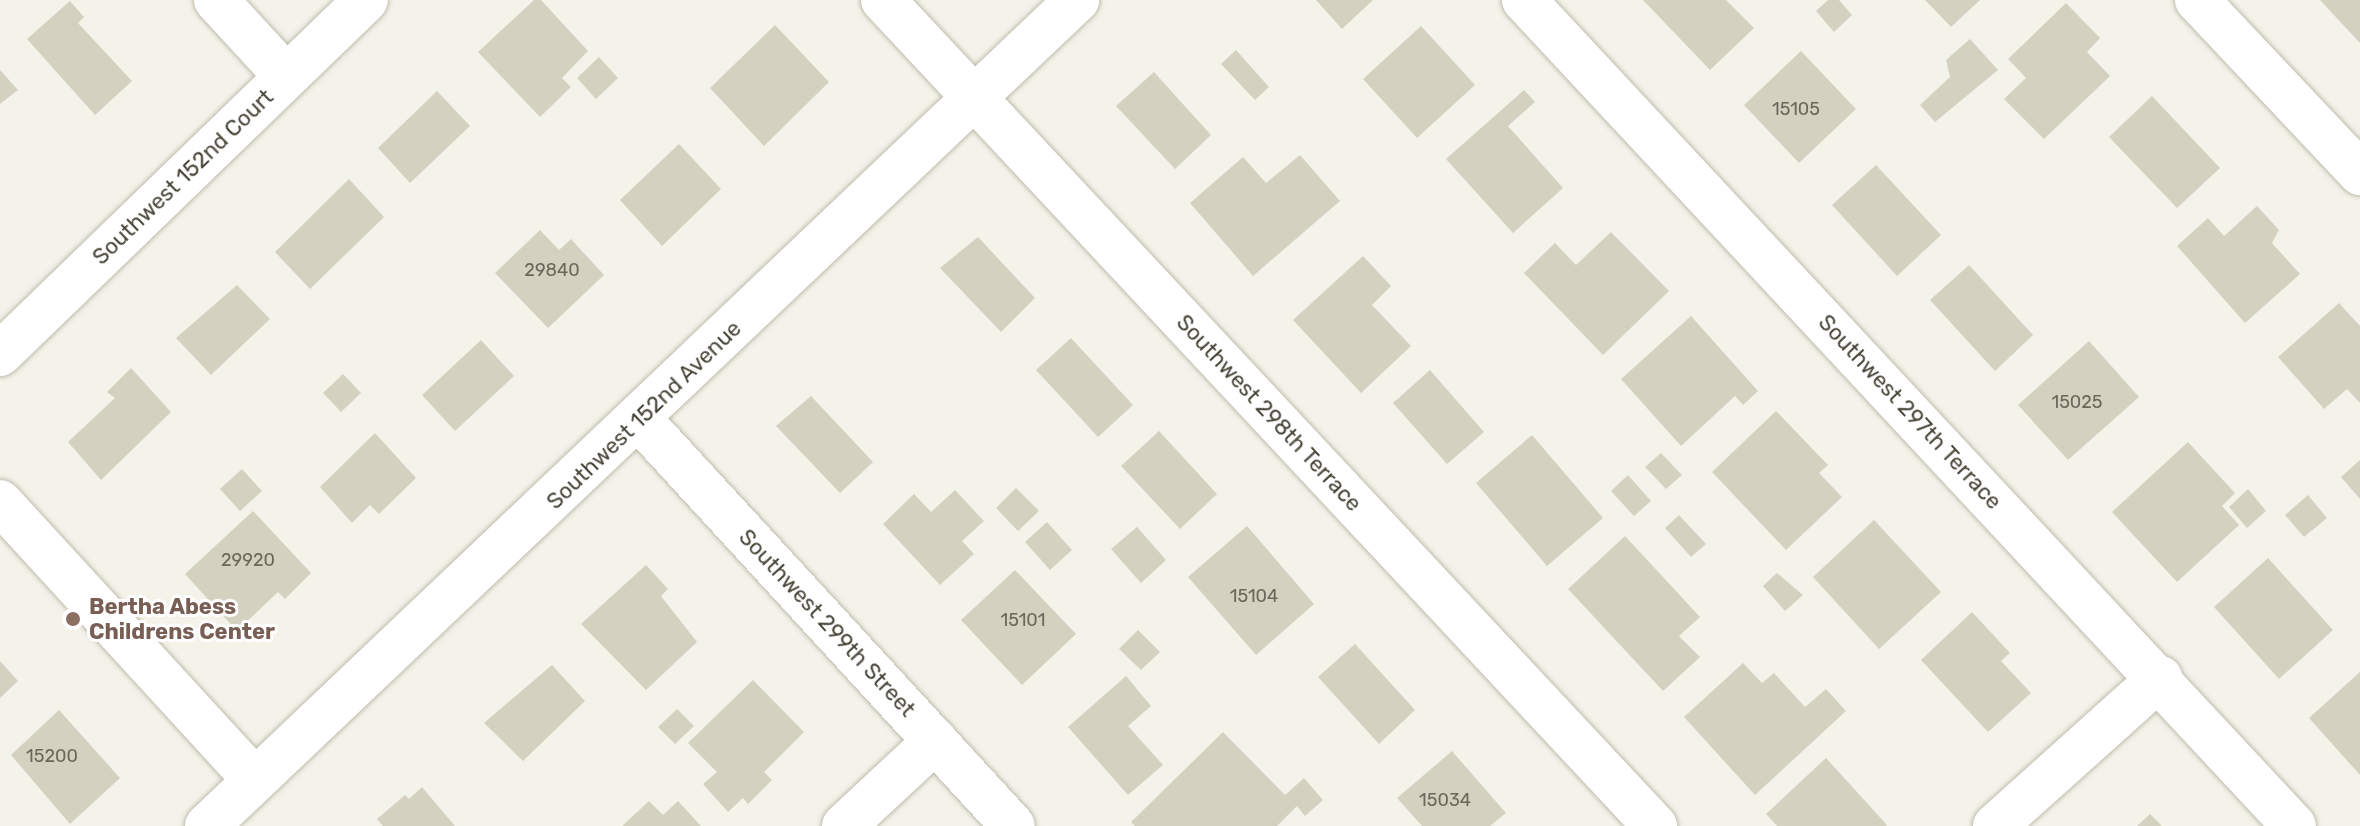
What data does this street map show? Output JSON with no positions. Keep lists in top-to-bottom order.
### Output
{
  "streets": {
    "street": [
      "Southwest 152nd Court",
      "Southwest 297th Terrace",
      "Southwest 298th Terrace",
      "Southwest 152nd Avenue",
      "Southwest 299th Street"
    ]
  },
  "crossings": [
    ["Southwest 298th Terrace", "Southwest 152nd Avenue"],
    ["Southwest 152nd Avenue", "Southwest 299th Street"]
  ],
  "places": ["Bertha Abess Childrens Center"],
  "house_numbers": [
    "15105",
    "29840",
    "15025",
    "29920",
    "15104",
    "15101",
    "15200",
    "15034"
  ]
}
